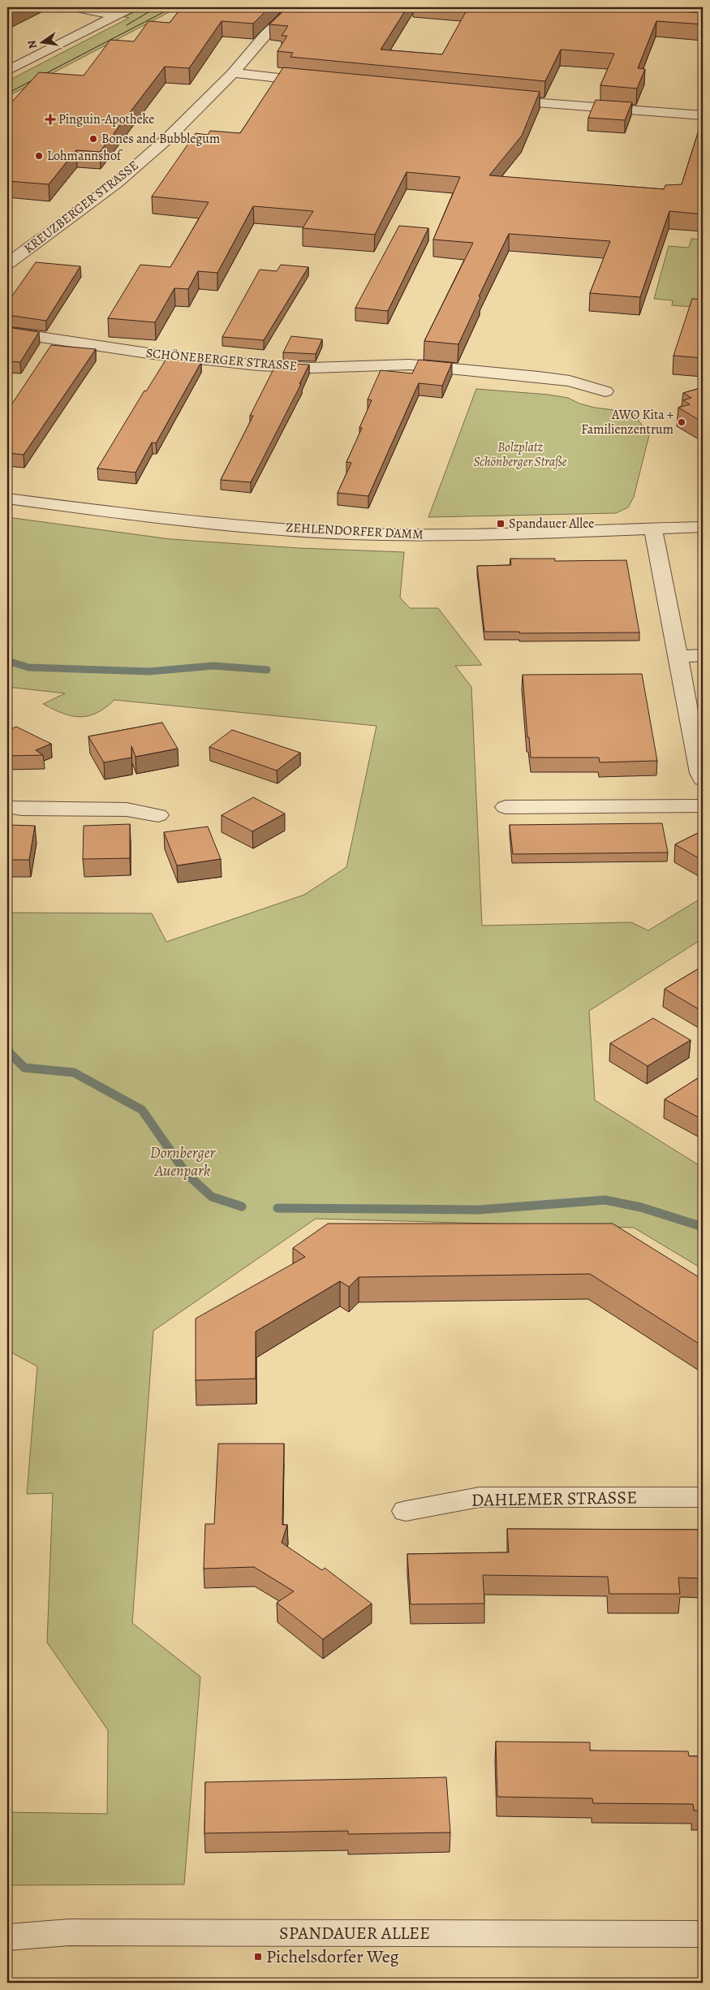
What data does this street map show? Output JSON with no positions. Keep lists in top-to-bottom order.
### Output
{
  "streets": {
    "street": [
      "KREUZBERGER STRASSE",
      "SCHÖNEBERGER STRASSE",
      "ZEHLENDORFER DAMM",
      "DAHLEMER STRASSE",
      "SPANDAUER ALLEE"
    ]
  },
  "parks": ["Bolzplatz Schönberger Straße", "Dornberger Auenpark"],
  "places": {
    "health": ["Pinguin-Apotheke"],
    "other": ["Bones and Bubblegum", "Lohmannshof", "AWO Kita + Familienzentrum"],
    "transit": ["Spandauer Allee", "Pichelsdorfer Weg"]
  },
  "north": "left"
}
